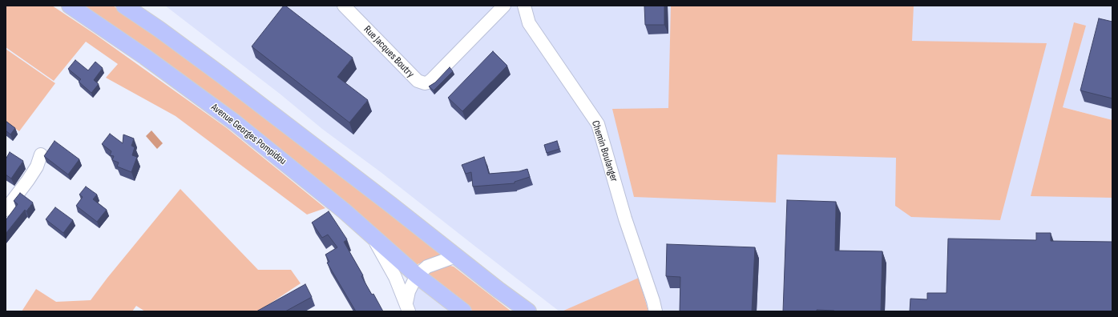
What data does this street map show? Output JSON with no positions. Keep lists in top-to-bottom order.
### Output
{
  "streets": {
    "main road": ["Avenue Georges Pompidou"],
    "street": ["Rue Jacques Boutry", "Chemin Boulanger"]
  }
}
